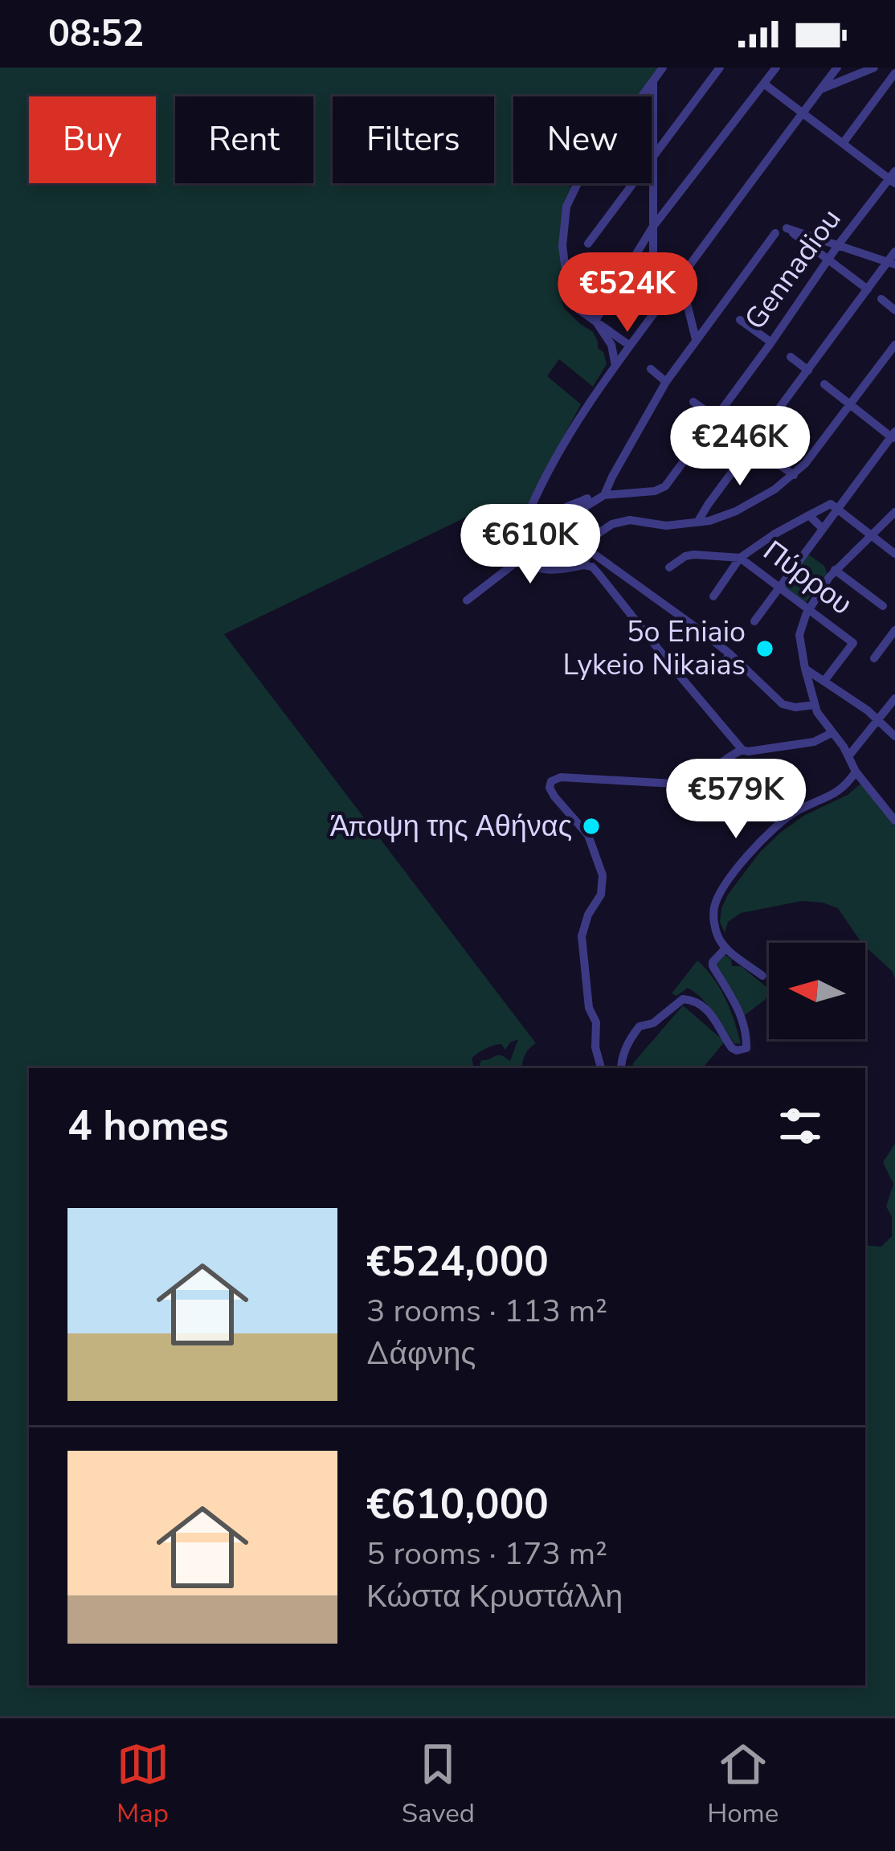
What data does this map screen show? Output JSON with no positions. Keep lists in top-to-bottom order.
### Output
{
  "streets": {
    "street": ["Gennadiou", "Πύρρου"]
  },
  "places": ["5o Eniaio Lykeio Nikaias", "Άποψη της Αθήνας"],
  "north": "left",
  "page": {
    "status": "08:52",
    "chip": [
      "Buy",
      "Rent",
      "Filters",
      "New"
    ],
    "price": [
      "€524K",
      "€246K",
      "€610K",
      "€579K"
    ],
    "heading": "4 homes",
    "list": [
      {
        "name": "€524,000",
        "note": "3 rooms · 113 m² · Δάφνης"
      },
      {
        "name": "€610,000",
        "note": "5 rooms · 173 m² · Κώστα Κρυστάλλη"
      }
    ],
    "tabs": ["Map", "Saved", "Home"]
  }
}
